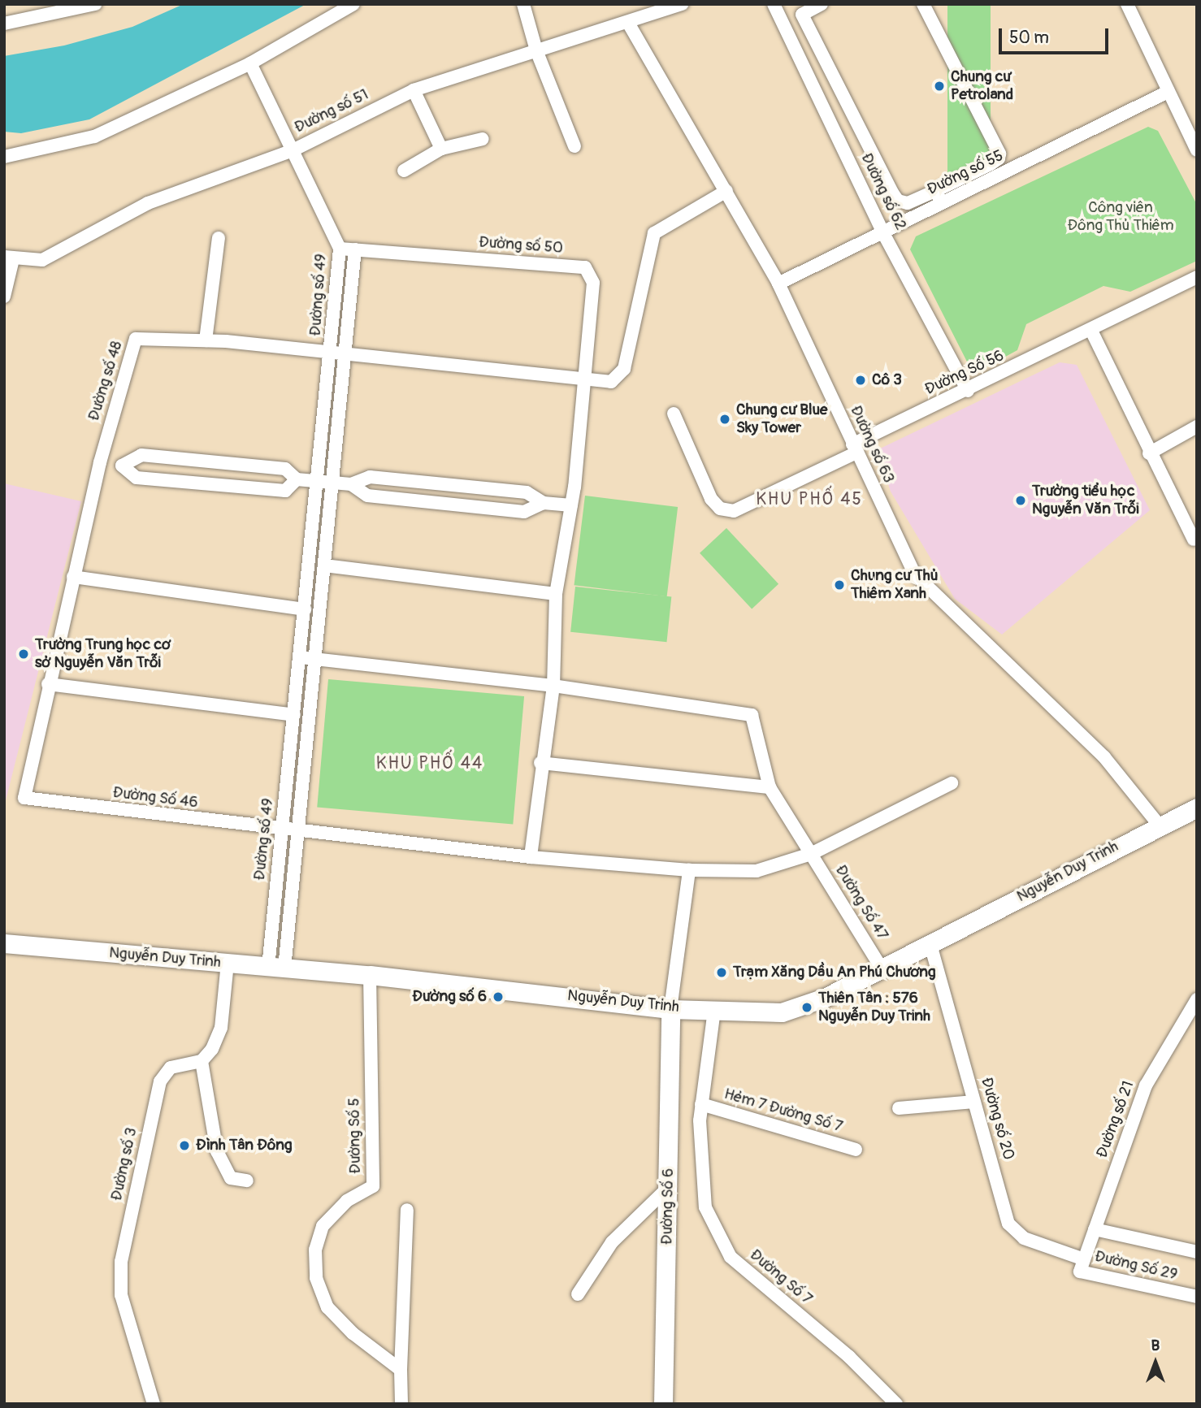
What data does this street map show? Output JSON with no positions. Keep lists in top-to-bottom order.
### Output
{
  "streets": {
    "main road": ["Nguyễn Duy Trinh", "Đường Số 6"],
    "street": [
      "Đường số 51",
      "Đường số 55",
      "Đường số 62",
      "Đường số 50",
      "Đường số 49",
      "Đường Số 56",
      "Đường số 48",
      "Đường số 63",
      "Đường Số 46",
      "Đường Số 47",
      "Hẻm 7 Đường Số 7",
      "Đường số 20",
      "Đường số 21",
      "Đường Số 5",
      "Đường số 3",
      "Đường Số 29",
      "Đường Số 7"
    ]
  },
  "crossings": [
    ["Đường số 51", "Đường số 49"],
    ["Đường số 51", "Đường số 63"],
    ["Đường số 55", "Đường số 62"],
    ["Đường số 55", "Đường số 63"],
    ["Đường số 62", "Đường Số 56"],
    ["Đường số 50", "Đường số 49"],
    ["Đường số 50", "Đường số 48"],
    ["Đường số 49", "Đường số 48"],
    ["Đường số 49", "Đường Số 46"],
    ["Đường số 49", "Nguyễn Duy Trinh"],
    ["Đường Số 56", "Đường số 63"],
    ["Đường số 48", "Đường số 63"],
    ["Đường số 48", "Đường Số 46"],
    ["Đường số 63", "Nguyễn Duy Trinh"],
    ["Đường Số 46", "Đường Số 47"],
    ["Nguyễn Duy Trinh", "Đường Số 47"],
    ["Nguyễn Duy Trinh", "Đường số 20"],
    ["Nguyễn Duy Trinh", "Đường Số 5"],
    ["Nguyễn Duy Trinh", "Đường Số 6"],
    ["Nguyễn Duy Trinh", "Đường Số 7"],
    ["Hẻm 7 Đường Số 7", "Đường Số 7"],
    ["Đường số 20", "Đường số 21"],
    ["Đường số 20", "Đường Số 29"],
    ["Đường số 21", "Đường Số 29"]
  ],
  "districts": ["KHU PHỐ 45", "KHU PHỐ 44"],
  "parks": ["Công viên Đông Thủ Thiêm"],
  "places": [
    "Chung cư Petroland",
    "Cô 3",
    "Chung cư Blue Sky Tower",
    "Trường tiểu học Nguyễn Văn Trỗi",
    "Chung cư Thủ Thiêm Xanh",
    "Trường Trung học cơ sở Nguyễn Văn Trỗi",
    "Trạm Xăng Dầu An Phú Chương",
    "Đường số 6",
    "Thiên Tân : 576 Nguyễn Duy Trinh",
    "Đình Tân Đông"
  ],
  "scale_bar": "50 m",
  "north": "top"
}
